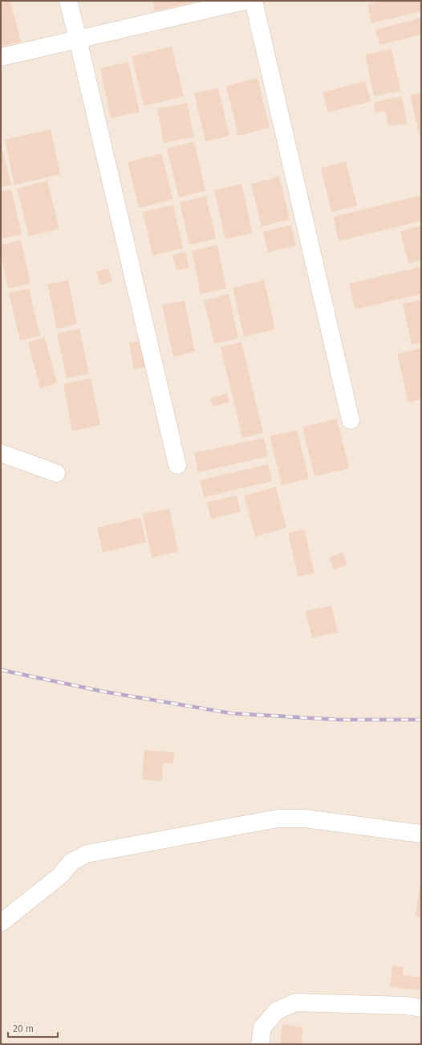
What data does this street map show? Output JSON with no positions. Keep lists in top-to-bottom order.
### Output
{
  "scale_bar": "20 m"
}
